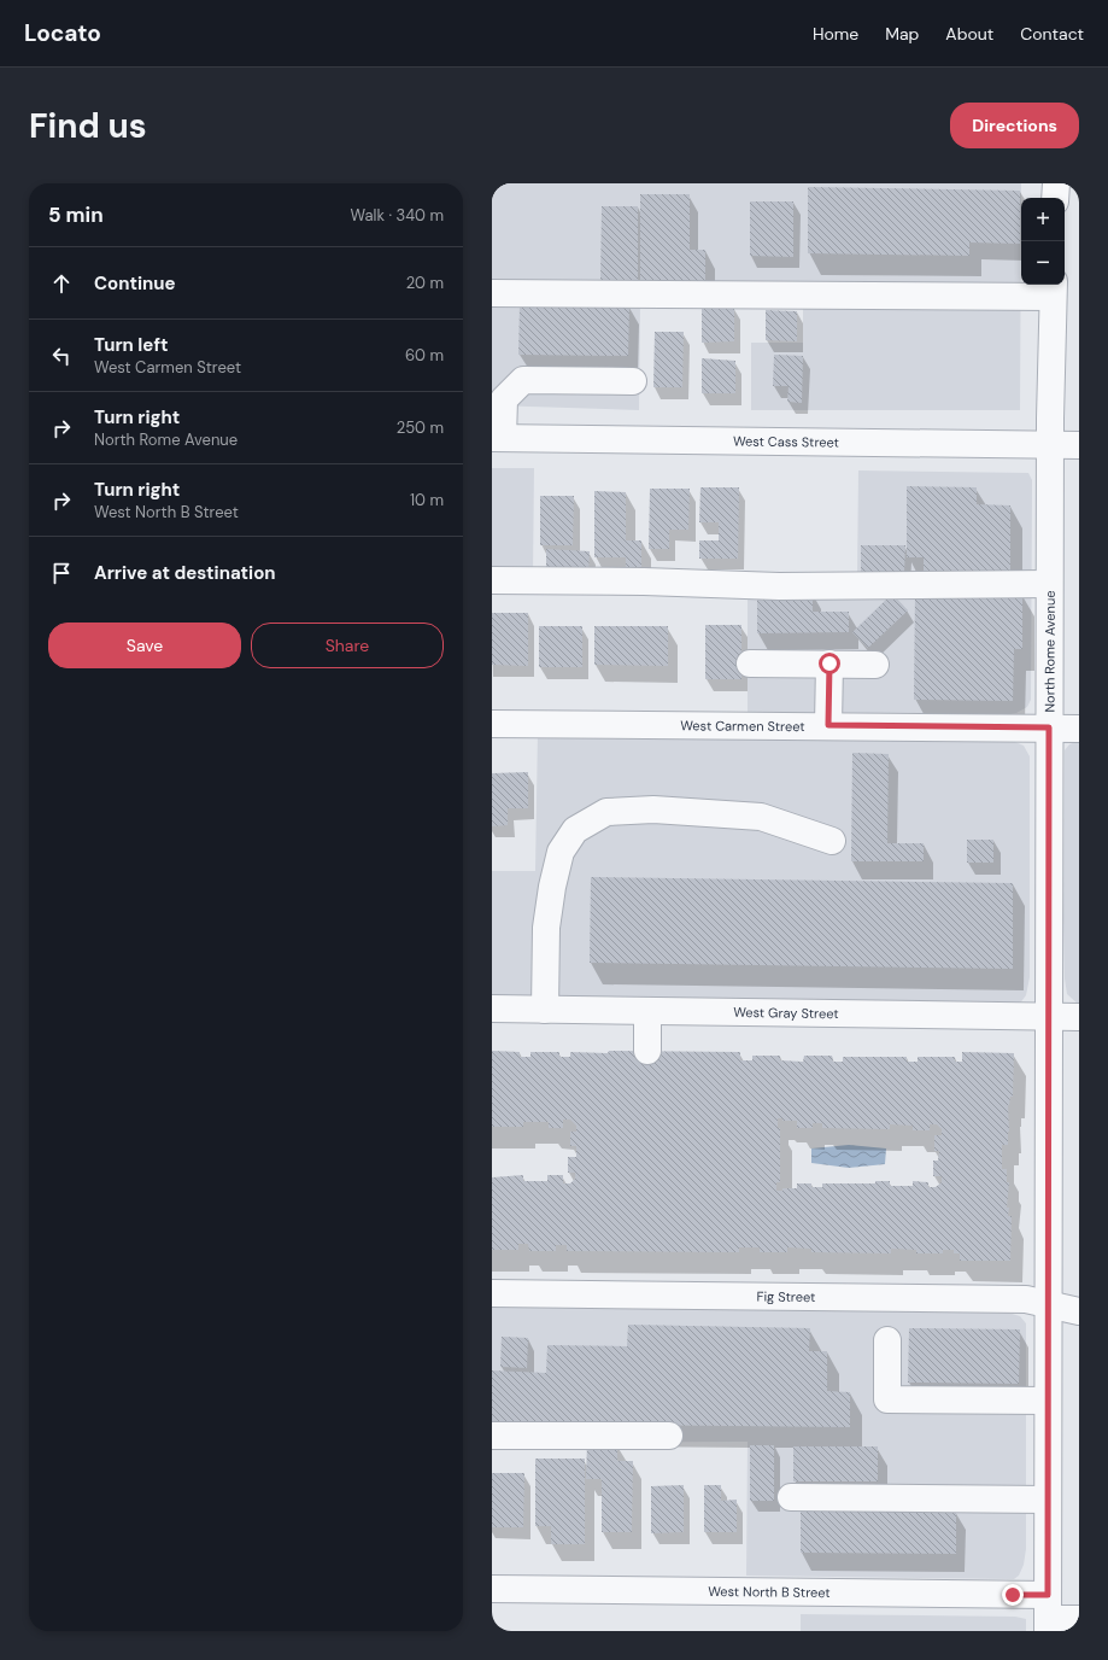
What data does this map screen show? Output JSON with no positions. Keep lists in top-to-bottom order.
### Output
{
  "streets": {
    "street": [
      "West Cass Street",
      "North Rome Avenue",
      "West Carmen Street",
      "West Gray Street",
      "Fig Street",
      "West North B Street"
    ]
  },
  "crossings": [
    ["West Cass Street", "North Rome Avenue"],
    ["North Rome Avenue", "West Carmen Street"],
    ["North Rome Avenue", "West Gray Street"],
    ["North Rome Avenue", "Fig Street"],
    ["North Rome Avenue", "West North B Street"]
  ],
  "page": {
    "header": "Locato",
    "nav": [
      "Home",
      "Map",
      "About",
      "Contact"
    ],
    "buttons": [
      "Directions",
      ["Save", "Share"]
    ],
    "title": "Find us",
    "heading": ["5 min", "Walk · 340 m"],
    "map_buttons": ["+", "−"],
    "list": [
      ["Continue", "20 m"],
      ["Turn left", "West Carmen Street", "60 m"],
      ["Turn right", "North Rome Avenue", "250 m"],
      ["Turn right", "West North B Street", "10 m"],
      "Arrive at destination"
    ]
  }
}
